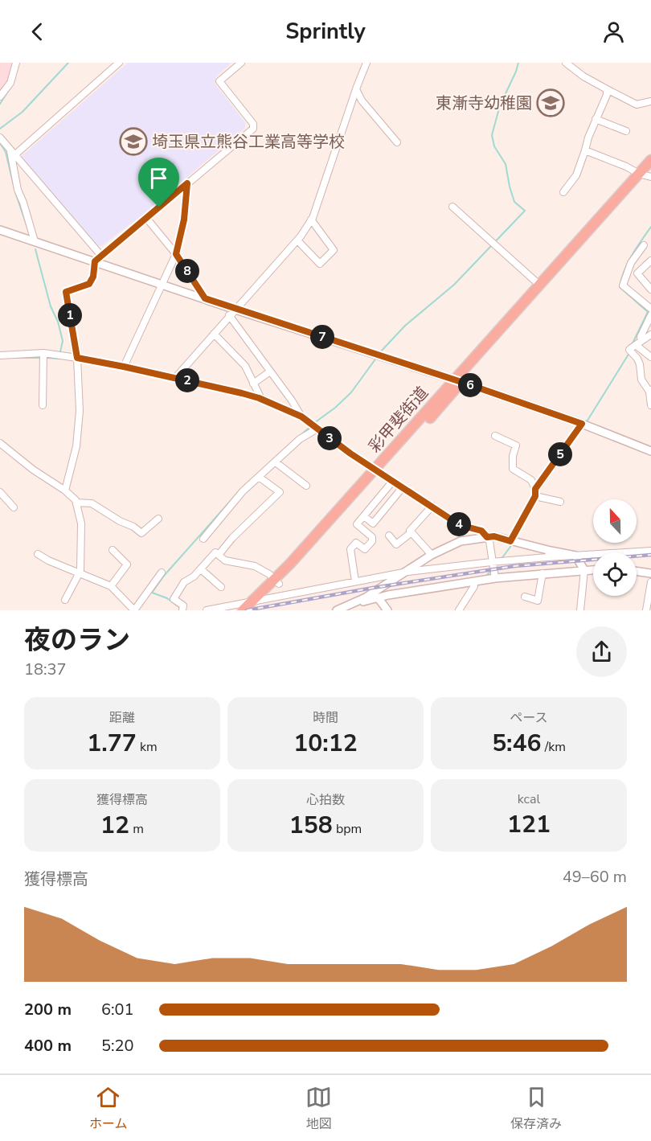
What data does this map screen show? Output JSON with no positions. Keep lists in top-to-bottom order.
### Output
{
  "streets": {
    "highway": ["彩甲斐街道"]
  },
  "places": {
    "school or university": ["東漸寺幼稚園", "埼玉県立熊谷工業高等学校"]
  },
  "north": "top",
  "page": {
    "header": "Sprintly",
    "pins": [
      "8",
      "1",
      "7",
      "2",
      "6",
      "3",
      "5",
      "4"
    ],
    "heading": ["夜のラン", "18:37"],
    "stats": [
      ["距離", "1.77 km"],
      ["時間", "10:12"],
      ["ペース", "5:46 /km"],
      ["獲得標高", "12 m"],
      ["心拍数", "158 bpm"],
      ["kcal", "121"]
    ],
    "chart": ["獲得標高", "49–60 m"],
    "list": [
      {
        "name": "200 m",
        "note": "6:01"
      },
      {
        "name": "400 m",
        "note": "5:20"
      }
    ],
    "tabs": ["ホーム", "地図", "保存済み"]
  }
}
